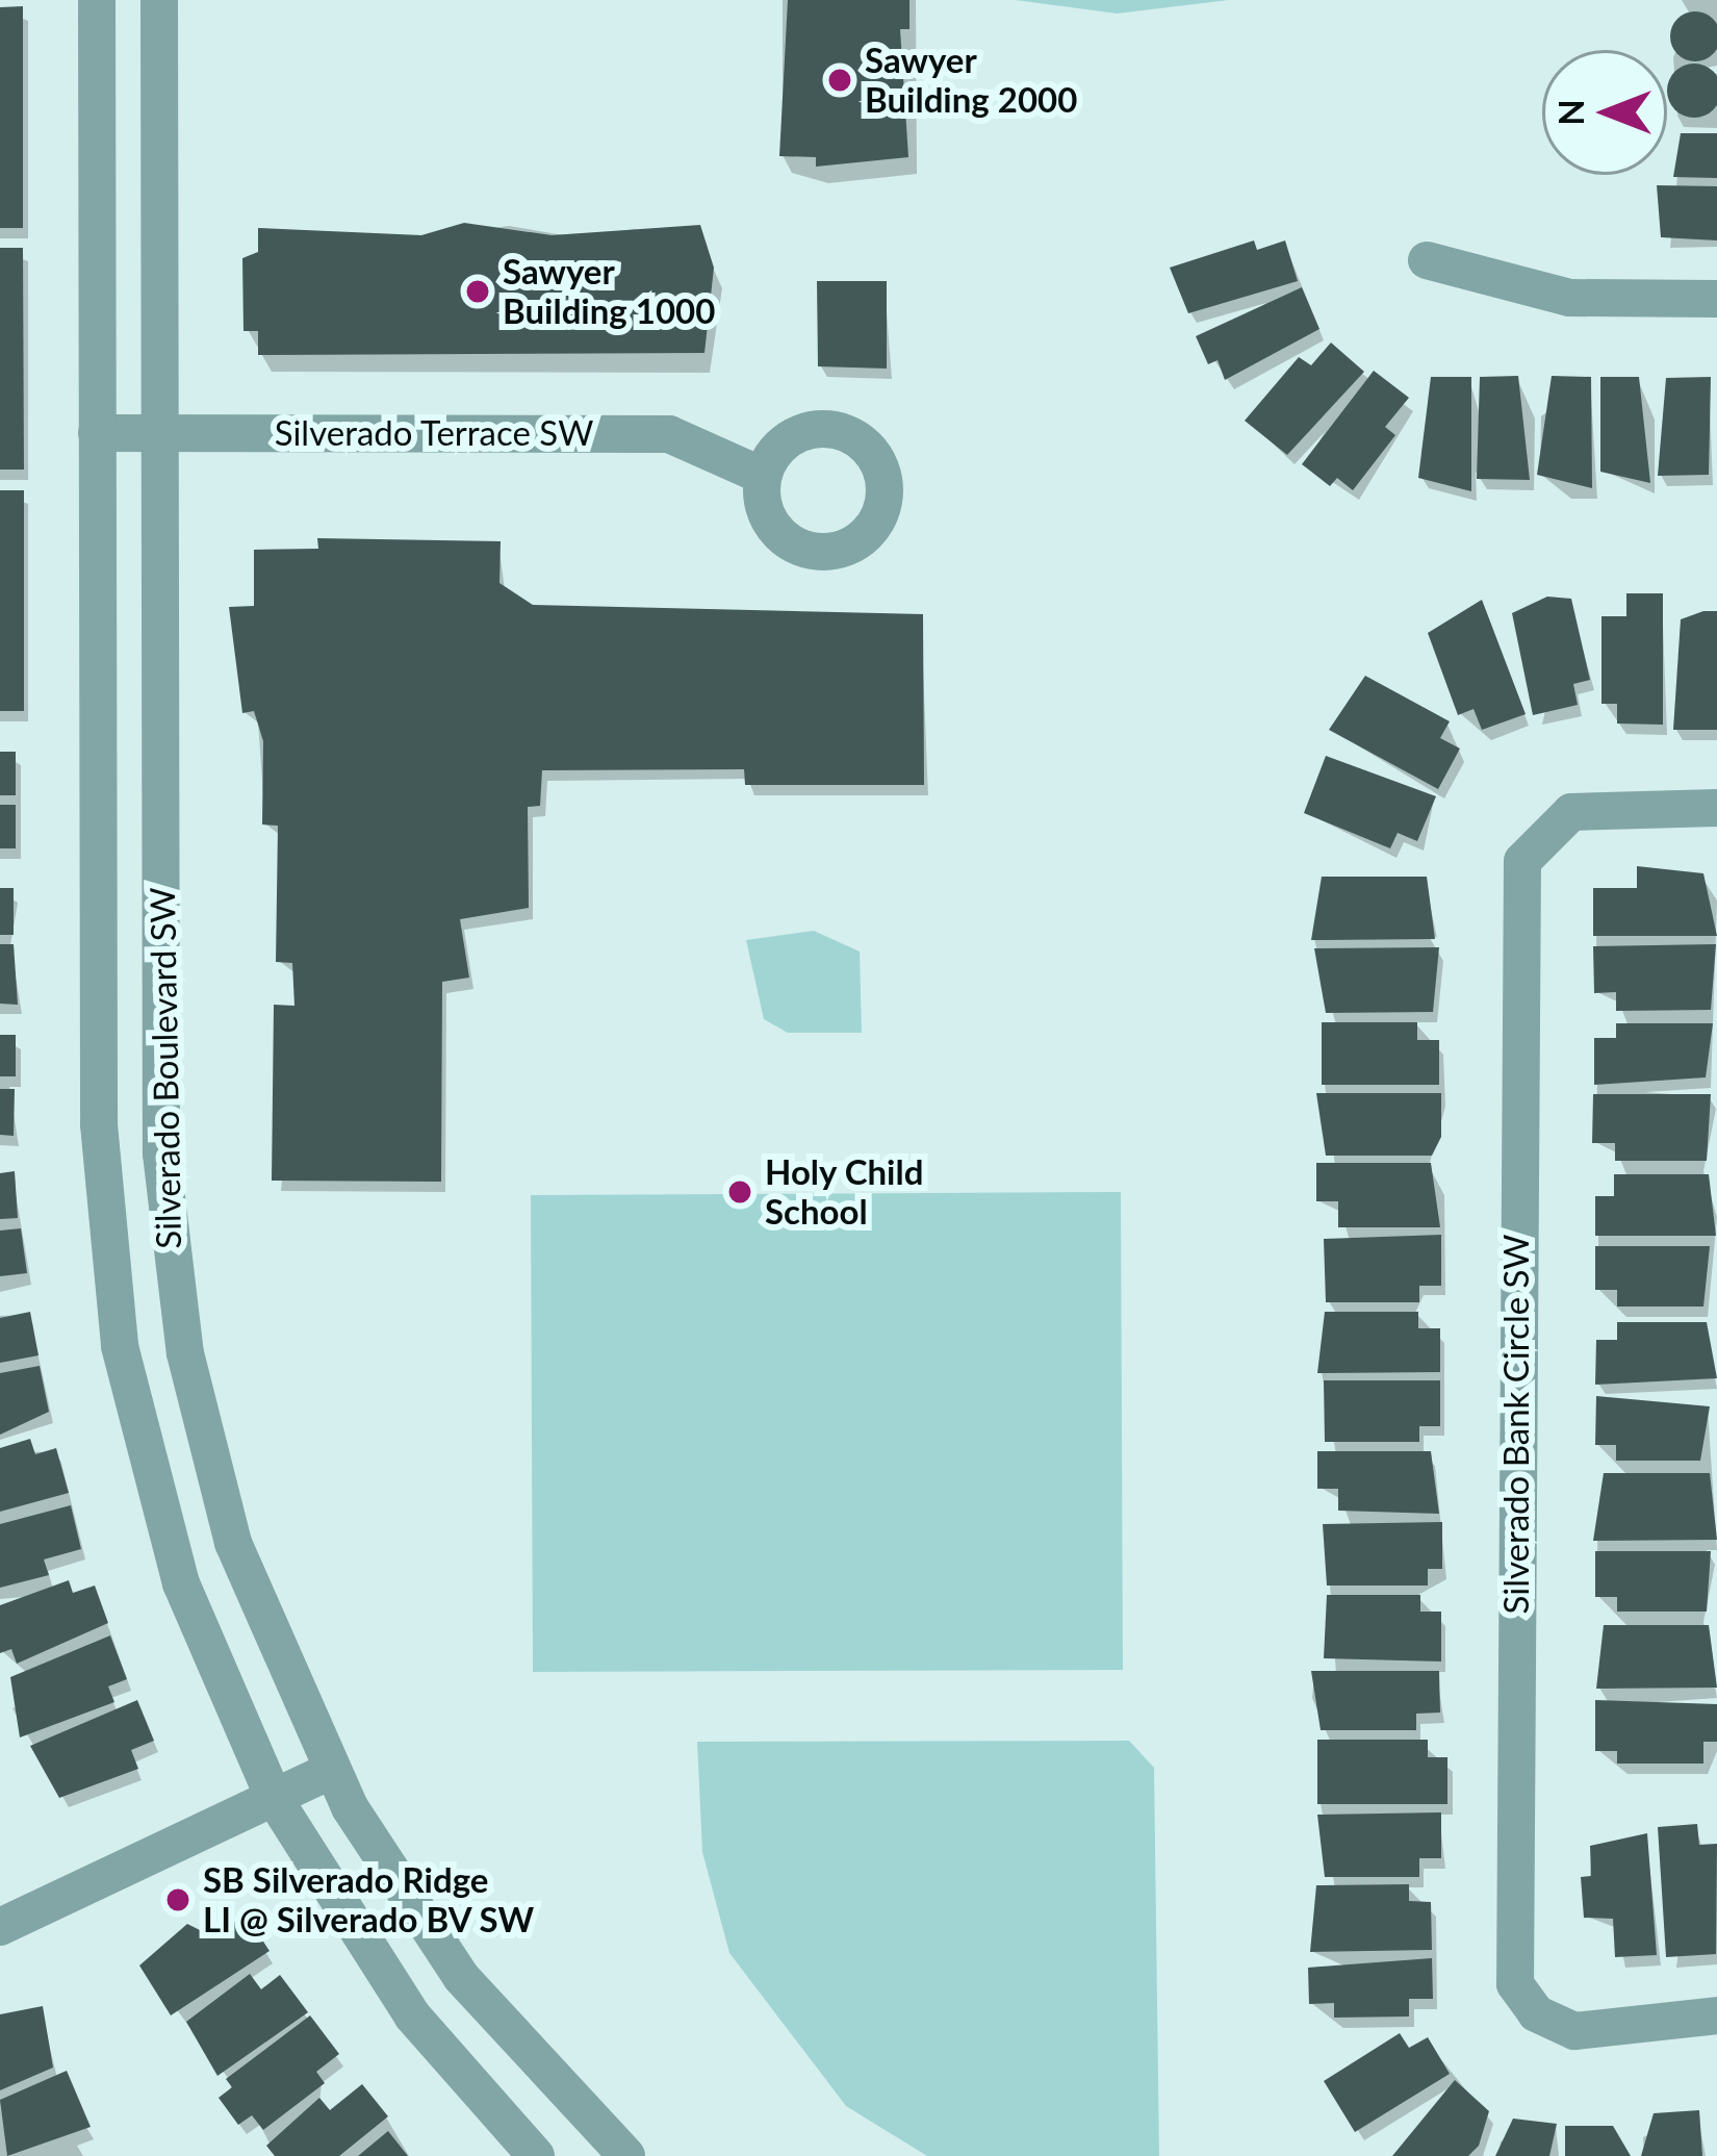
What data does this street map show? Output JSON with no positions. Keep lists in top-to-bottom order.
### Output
{
  "streets": {
    "street": ["Silverado Terrace SW", "Silverado Boulevard SW", "Silverado Bank Circle SW"]
  },
  "crossings": [
    ["Silverado Terrace SW", "Silverado Boulevard SW"]
  ],
  "places": [
    "Sawyer Building 2000",
    "Sawyer Building 1000",
    "Holy Child School",
    "SB Silverado Ridge LI @ Silverado BV SW"
  ],
  "north": "left"
}
